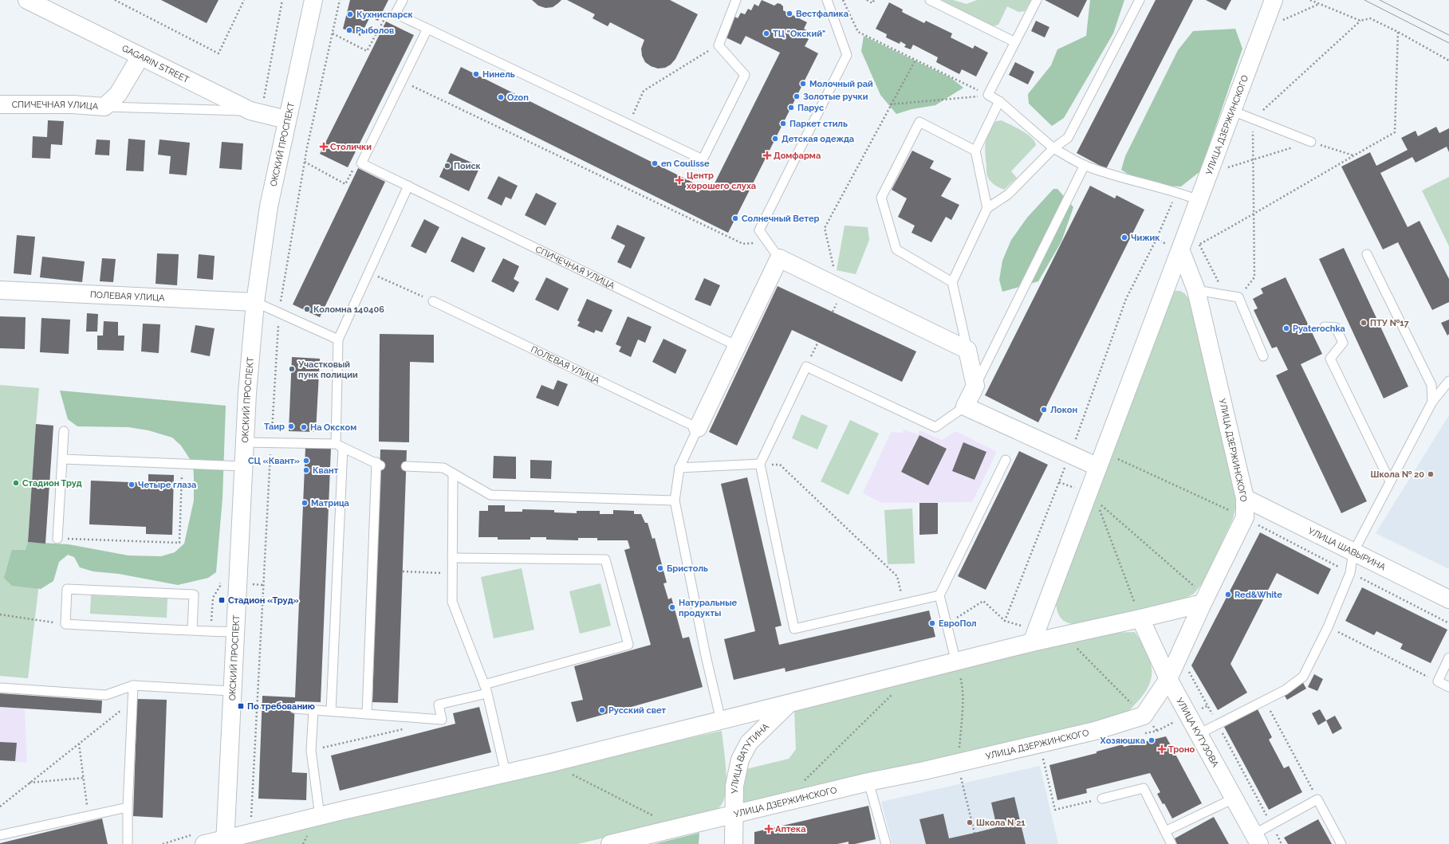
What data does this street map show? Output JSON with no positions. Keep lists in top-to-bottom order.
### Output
{
  "streets": {
    "street": [
      "GAGARIN STREET",
      "СПИЧЕЧНАЯ УЛИЦА",
      "УЛИЦА ДЗЕРЖИНСКОГО",
      "ОКСКИЙ ПРОСПЕКТ",
      "ПОЛЕВАЯ УЛИЦА",
      "УЛИЦА ШАВЫРИНА",
      "УЛИЦА КУТУЗОВА",
      "УЛИЦА ВАТУТИНА"
    ]
  },
  "crossings": [
    ["GAGARIN STREET", "СПИЧЕЧНАЯ УЛИЦА"],
    ["GAGARIN STREET", "ОКСКИЙ ПРОСПЕКТ"],
    ["УЛИЦА ДЗЕРЖИНСКОГО", "УЛИЦА ШАВЫРИНА"],
    ["УЛИЦА ДЗЕРЖИНСКОГО", "УЛИЦА КУТУЗОВА"],
    ["УЛИЦА ДЗЕРЖИНСКОГО", "УЛИЦА ВАТУТИНА"],
    ["ОКСКИЙ ПРОСПЕКТ", "ПОЛЕВАЯ УЛИЦА"]
  ],
  "places": {
    "other": [
      "Вестфалика",
      "Кухниспарск",
      "Рыболов",
      "ТЦ \"Окский\"",
      "Нинель",
      "Молочный рай",
      "Золотые ручки",
      "Ozon",
      "Парус",
      "Паркет стиль",
      "Детская одежда",
      "en Coulisse",
      "Поиск",
      "Солнечный Ветер",
      "Чижик",
      "Коломна 140406",
      "ПТУ №17",
      "Pyaterochka",
      "Участковый пунк полиции",
      "Локон",
      "Таир",
      "На Окском",
      "СЦ «Квант»",
      "Квант",
      "Школа № 20",
      "Стадион Труд",
      "Четыре глаза",
      "Матрица",
      "Бристоль",
      "Red&White",
      "Натуральные продукты",
      "ЕвроПол",
      "Русский свет",
      "Хозяюшка",
      "Школа N 21"
    ],
    "health": [
      "Столички",
      "Домфарма",
      "Центр хорошего слуха",
      "Троно",
      "Аптека"
    ],
    "transit": ["Стадион «Труд»", "По требованию"]
  }
}
